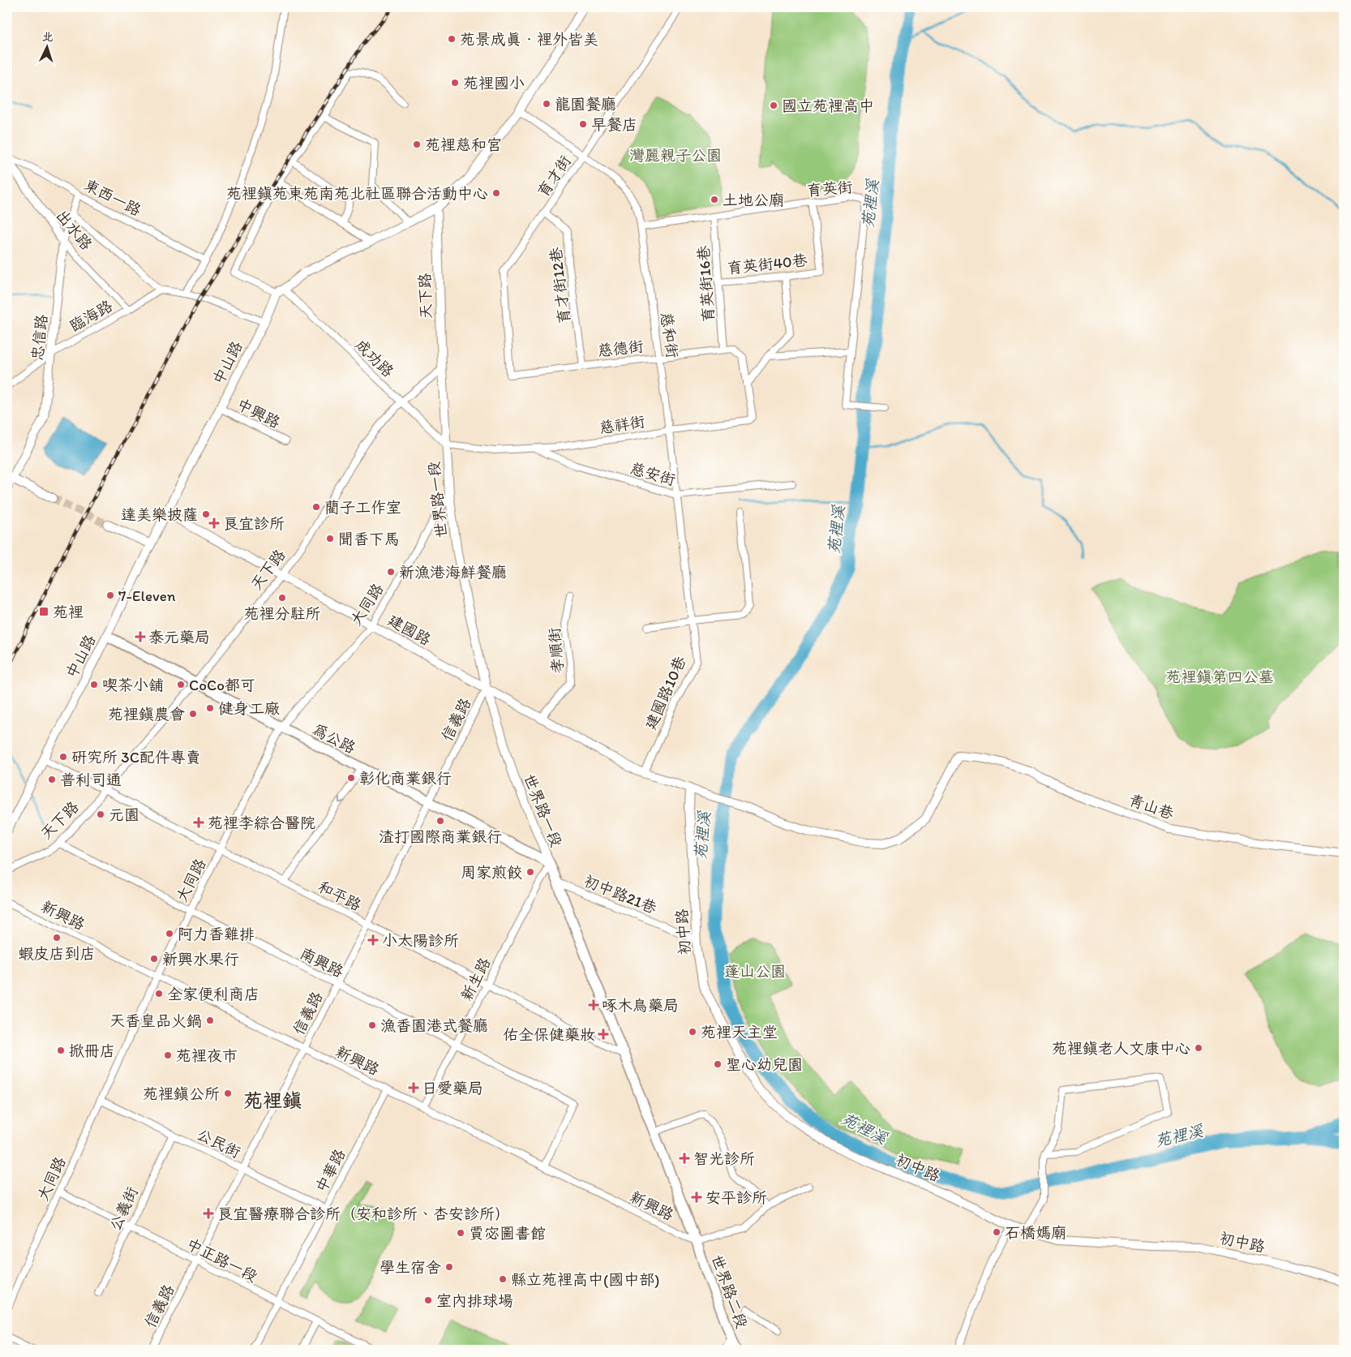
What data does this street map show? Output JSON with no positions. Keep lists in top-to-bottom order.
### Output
{
  "streets": {
    "main road": ["世界路一段", "為公路", "世界路二段"],
    "street": [
      "育才街",
      "育英街",
      "東西一路",
      "出水路",
      "育英街40巷",
      "育英街16巷",
      "育才街12巷",
      "天下路",
      "臨海路",
      "慈和街",
      "忠信路",
      "慈德街",
      "成功路",
      "中山路",
      "中興路",
      "慈祥街",
      "慈安街",
      "大同路",
      "建國路",
      "孝順街",
      "建國路10巷",
      "信義路",
      "青山巷",
      "初中路21巷",
      "和平路",
      "新興路",
      "初中路",
      "南興路",
      "新生路",
      "公民街",
      "中華路",
      "公義街",
      "中正路一段"
    ]
  },
  "crossings": [
    ["育才街", "育才街12巷"],
    ["育才街", "慈和街"],
    ["育才街", "慈德街"],
    ["育英街", "育英街40巷"],
    ["育英街", "育英街16巷"],
    ["育英街", "慈和街"],
    ["東西一路", "出水路"],
    ["東西一路", "忠信路"],
    ["出水路", "臨海路"],
    ["出水路", "忠信路"],
    ["育英街40巷", "育英街16巷"],
    ["育英街16巷", "慈德街"],
    ["育才街12巷", "慈德街"],
    ["天下路", "成功路"],
    ["天下路", "中山路"],
    ["天下路", "世界路一段"],
    ["天下路", "建國路"],
    ["天下路", "為公路"],
    ["天下路", "和平路"],
    ["天下路", "南興路"],
    ["臨海路", "忠信路"],
    ["慈和街", "慈德街"],
    ["慈和街", "中山路"],
    ["慈和街", "慈祥街"],
    ["慈和街", "慈安街"],
    ["慈和街", "建國路10巷"],
    ["慈德街", "慈祥街"],
    ["成功路", "中山路"],
    ["成功路", "慈祥街"],
    ["成功路", "世界路一段"],
    ["中山路", "中興路"],
    ["中山路", "建國路"],
    ["中山路", "為公路"],
    ["中山路", "和平路"],
    ["慈祥街", "慈安街"],
    ["慈祥街", "世界路一段"],
    ["世界路一段", "大同路"],
    ["世界路一段", "建國路"],
    ["世界路一段", "信義路"],
    ["世界路一段", "為公路"],
    ["世界路一段", "初中路21巷"],
    ["世界路一段", "和平路"],
    ["世界路一段", "新興路"],
    ["世界路一段", "新生路"],
    ["世界路一段", "世界路二段"],
    ["大同路", "建國路"],
    ["大同路", "為公路"],
    ["大同路", "和平路"],
    ["大同路", "新興路"],
    ["大同路", "南興路"],
    ["大同路", "公民街"],
    ["大同路", "中正路一段"],
    ["建國路", "孝順街"],
    ["建國路", "建國路10巷"],
    ["建國路", "信義路"],
    ["建國路", "青山巷"],
    ["建國路", "初中路"],
    ["信義路", "為公路"],
    ["信義路", "和平路"],
    ["信義路", "新興路"],
    ["信義路", "南興路"],
    ["信義路", "公民街"],
    ["信義路", "中正路一段"],
    ["為公路", "新生路"],
    ["初中路21巷", "初中路"],
    ["和平路", "新生路"],
    ["新興路", "南興路"],
    ["新興路", "新生路"],
    ["新興路", "中華路"],
    ["新興路", "世界路二段"],
    ["南興路", "新生路"],
    ["公民街", "中華路"],
    ["公民街", "公義街"],
    ["中華路", "中正路一段"],
    ["公義街", "中正路一段"]
  ],
  "districts": ["苑裡鎮"],
  "water": ["苑裡溪"],
  "parks": ["灣麗親子公園", "苑裡鎮第四公墓", "蓬山公園"],
  "places": {
    "other": [
      "苑景成真．裡外皆美",
      "苑裡國小",
      "龍園餐廳",
      "國立苑裡高中",
      "早餐店",
      "苑裡慈和宮",
      "苑裡鎮苑東苑南苑北社區聯合活動中心",
      "土地公廟",
      "藺子工作室",
      "達美樂披薩",
      "聞香下馬",
      "新漁港海鮮餐廳",
      "7-Eleven",
      "苑裡分駐所",
      "喫茶小舖",
      "CoCo都可",
      "健身工廠",
      "苑裡鎮農會",
      "研究所 3C配件專賣",
      "彰化商業銀行",
      "普利司通",
      "元園",
      "渣打國際商業銀行",
      "周家煎餃",
      "阿力香雞排",
      "蝦皮店到店",
      "新興水果行",
      "全家便利商店",
      "天香皇品火鍋",
      "漁香園港式餐廳",
      "苑裡天主堂",
      "苑裡鎮老人文康中心",
      "掀冊店",
      "苑裡夜市",
      "聖心幼兒園",
      "苑裡鎮公所",
      "石橋媽廟",
      "賈宓圖書館",
      "學生宿舍",
      "縣立苑裡高中(國中部)",
      "室內排球場"
    ],
    "health": [
      "良宜診所",
      "泰元藥局",
      "苑裡李綜合醫院",
      "小太陽診所",
      "啄木鳥藥局",
      "佑全保健藥妝",
      "日愛藥局",
      "智光診所",
      "安平診所",
      "良宜醫療聯合診所（安和診所、杏安診所）"
    ],
    "transit": ["苑裡"]
  },
  "north": "top"
}
